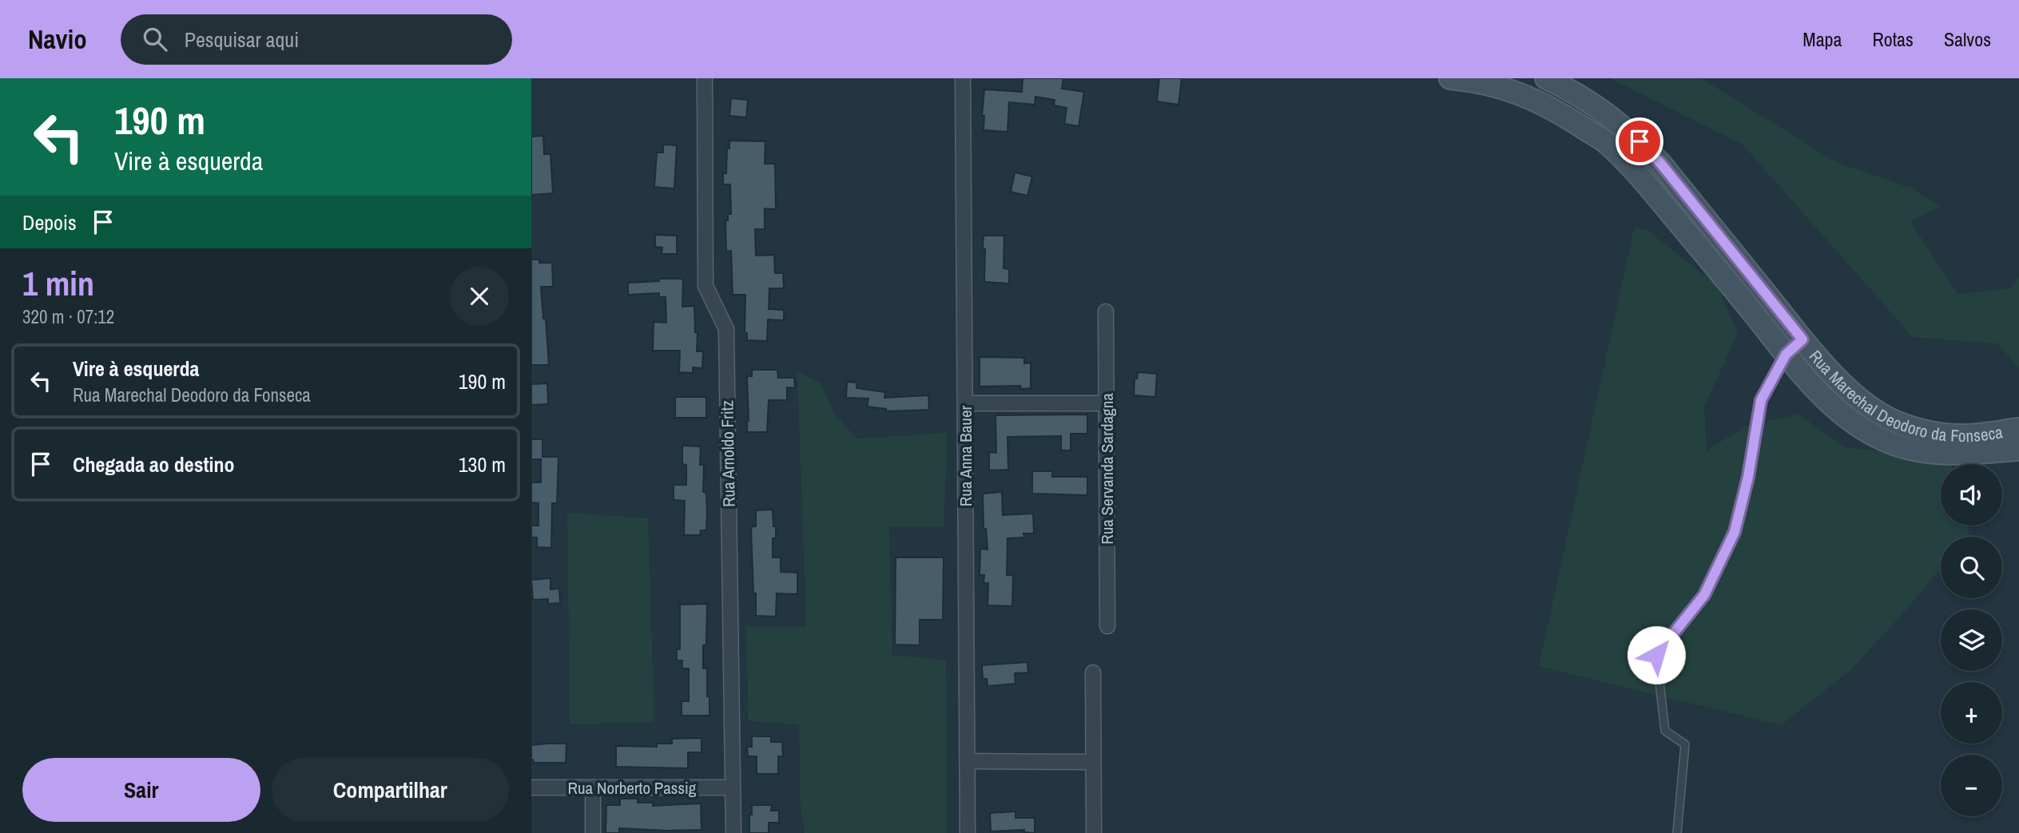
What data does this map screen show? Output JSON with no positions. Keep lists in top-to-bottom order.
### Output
{
  "streets": {
    "main road": ["Rua Marechal Deodoro da Fonseca"],
    "street": [
      "Rua Arnoldo Fritz",
      "Rua Anna Bauer",
      "Rua Servanda Sardagna",
      "Rua Norberto Passig"
    ]
  },
  "crossings": [
    ["Rua Arnoldo Fritz", "Rua Norberto Passig"]
  ],
  "page": {
    "header": "Navio",
    "search": "Pesquisar aqui",
    "nav": ["Mapa", "Rotas", "Salvos"],
    "turn": ["190 m", "Vire à esquerda"],
    "then": "Depois",
    "heading": ["1 min", "320 m · 07:12"],
    "list": [
      {
        "name": "Vire à esquerda",
        "note": "Rua Marechal Deodoro da Fonseca",
        "value": "190 m"
      },
      {
        "name": "Chegada ao destino",
        "value": "130 m"
      }
    ],
    "map_buttons": ["+", "−"],
    "buttons": ["Sair", "Compartilhar"]
  }
}
